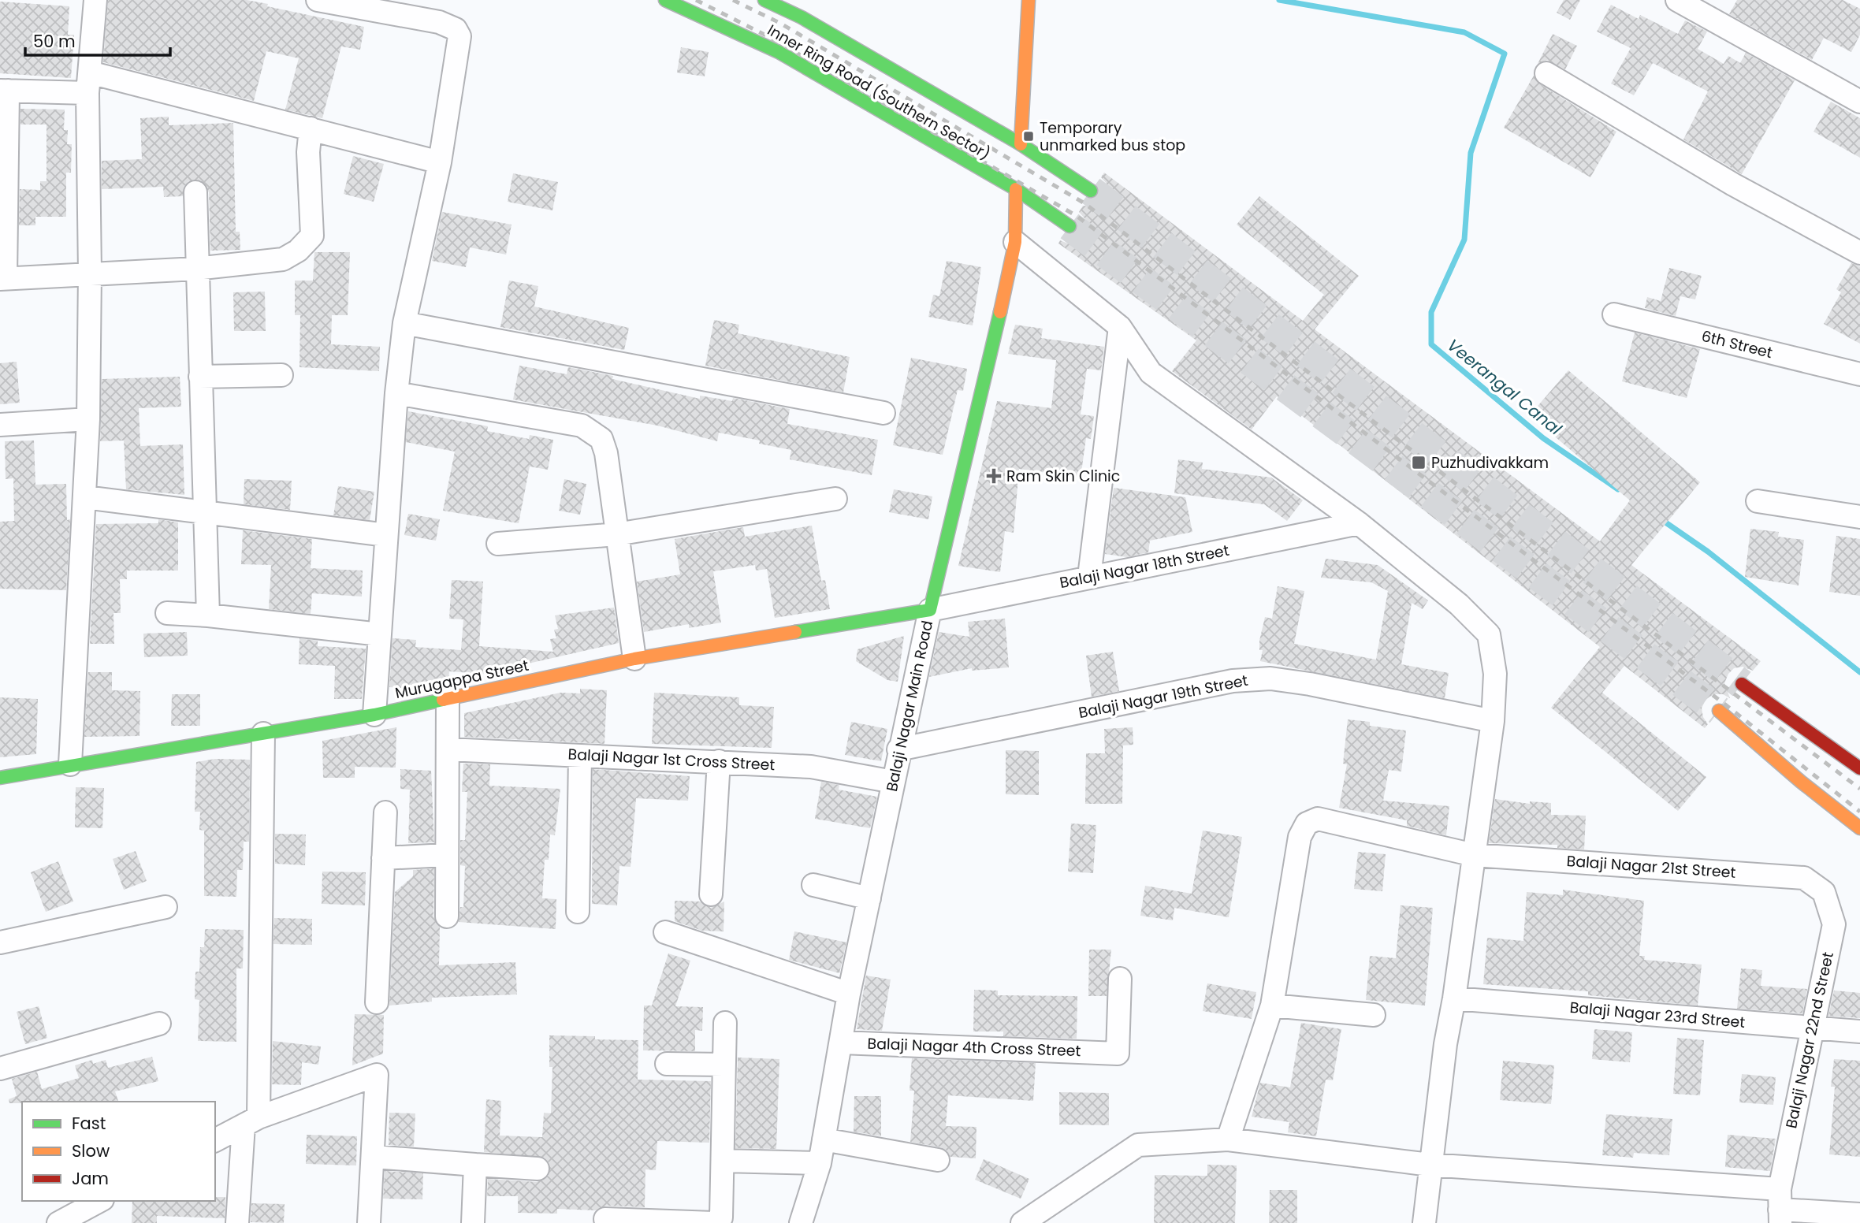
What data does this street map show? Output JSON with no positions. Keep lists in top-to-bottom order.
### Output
{
  "streets": {
    "street": [
      "Inner Ring Road (Southern Sector)",
      "6th Street",
      "Balaji Nagar 18th Street",
      "Murugappa Street",
      "Balaji Nagar 19th Street",
      "Balaji Nagar Main Road",
      "Balaji Nagar 1st Cross Street",
      "Balaji Nagar 21st Street",
      "Balaji Nagar 23rd Street",
      "Balaji Nagar 22nd Street",
      "Balaji Nagar 4th Cross Street"
    ]
  },
  "crossings": [
    ["Inner Ring Road (Southern Sector)", "Balaji Nagar Main Road"],
    ["Balaji Nagar 18th Street", "Murugappa Street"],
    ["Balaji Nagar 18th Street", "Balaji Nagar Main Road"],
    ["Murugappa Street", "Balaji Nagar Main Road"],
    ["Balaji Nagar 19th Street", "Balaji Nagar Main Road"],
    ["Balaji Nagar Main Road", "Balaji Nagar 1st Cross Street"],
    ["Balaji Nagar Main Road", "Balaji Nagar 4th Cross Street"],
    ["Balaji Nagar 21st Street", "Balaji Nagar 22nd Street"],
    ["Balaji Nagar 23rd Street", "Balaji Nagar 22nd Street"]
  ],
  "water": ["Veerangal Canal"],
  "places": {
    "transit": ["Temporary unmarked bus stop", "Puzhudivakkam"],
    "health": ["Ram Skin Clinic"]
  },
  "legend": ["Fast", "Slow", "Jam"],
  "scale_bar": "50 m"
}
